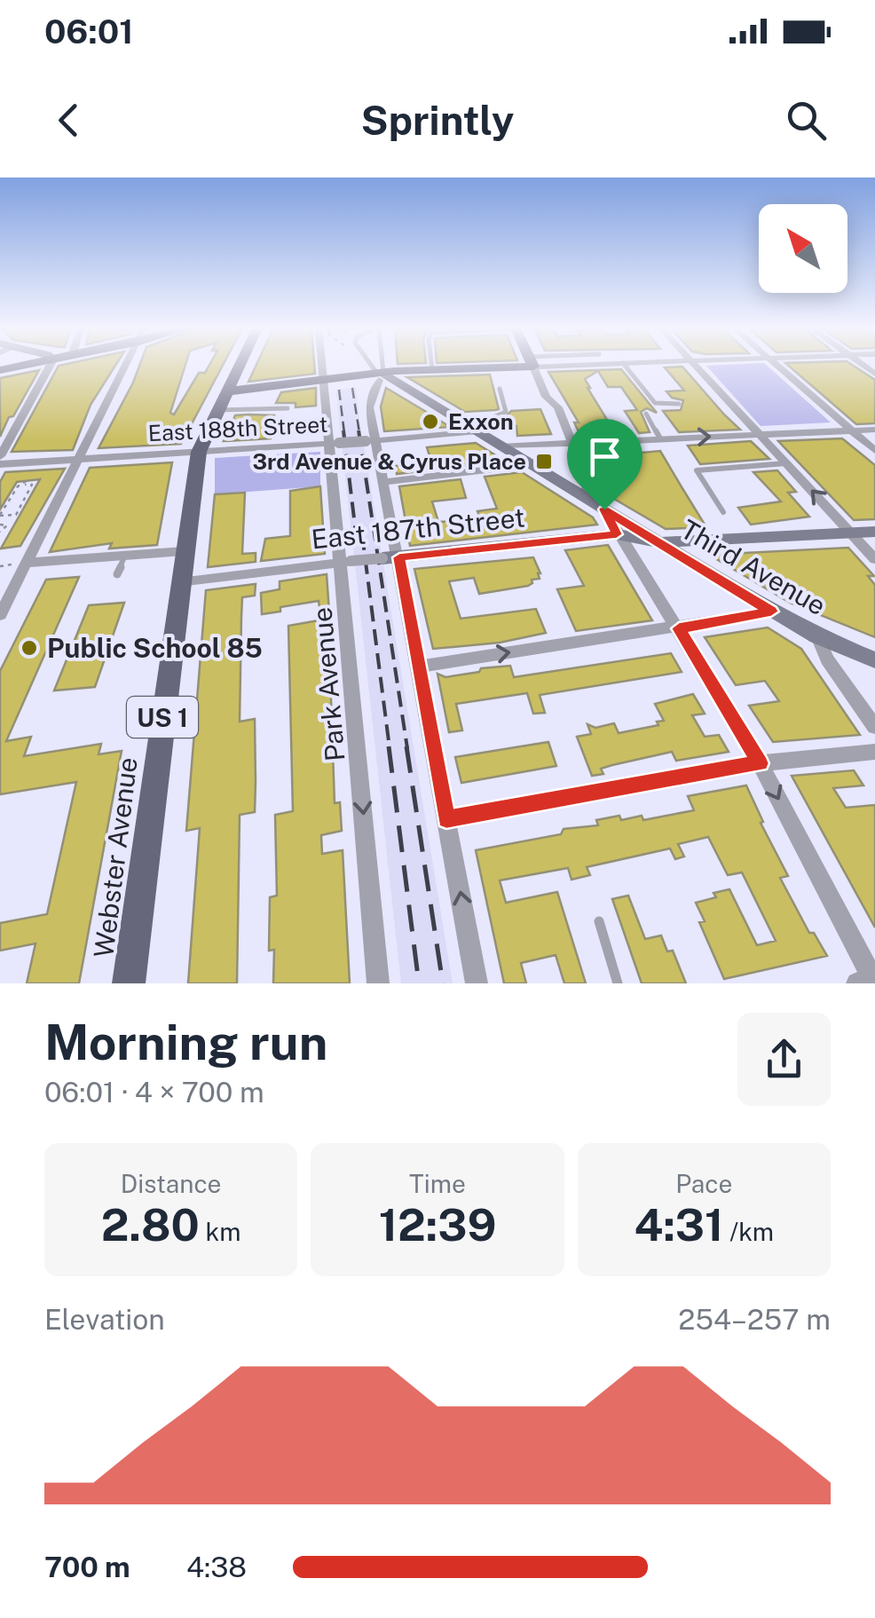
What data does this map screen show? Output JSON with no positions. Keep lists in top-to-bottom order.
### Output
{
  "streets": {
    "main road": [
      "East 187th Street",
      "Third Avenue",
      "US 1",
      "Webster Avenue"
    ],
    "street": ["East 188th Street", "Park Avenue"]
  },
  "crossings": [
    ["East 188th Street", "Third Avenue"],
    ["East 188th Street", "Park Avenue"],
    ["East 188th Street", "Webster Avenue"],
    ["East 187th Street", "Third Avenue"],
    ["East 187th Street", "Park Avenue"],
    ["East 187th Street", "Webster Avenue"]
  ],
  "places": {
    "other": ["Exxon", "Public School 85"],
    "transit": ["3rd Avenue & Cyrus Place"]
  },
  "north": "top left",
  "page": {
    "status": "06:01",
    "header": "Sprintly",
    "heading": ["Morning run", "06:01 · 4 × 700 m"],
    "stats": [
      ["Distance", "2.80 km"],
      ["Time", "12:39"],
      ["Pace", "4:31 /km"]
    ],
    "chart": ["Elevation", "254–257 m"],
    "list": [
      {
        "name": "700 m",
        "note": "4:38"
      }
    ]
  }
}
